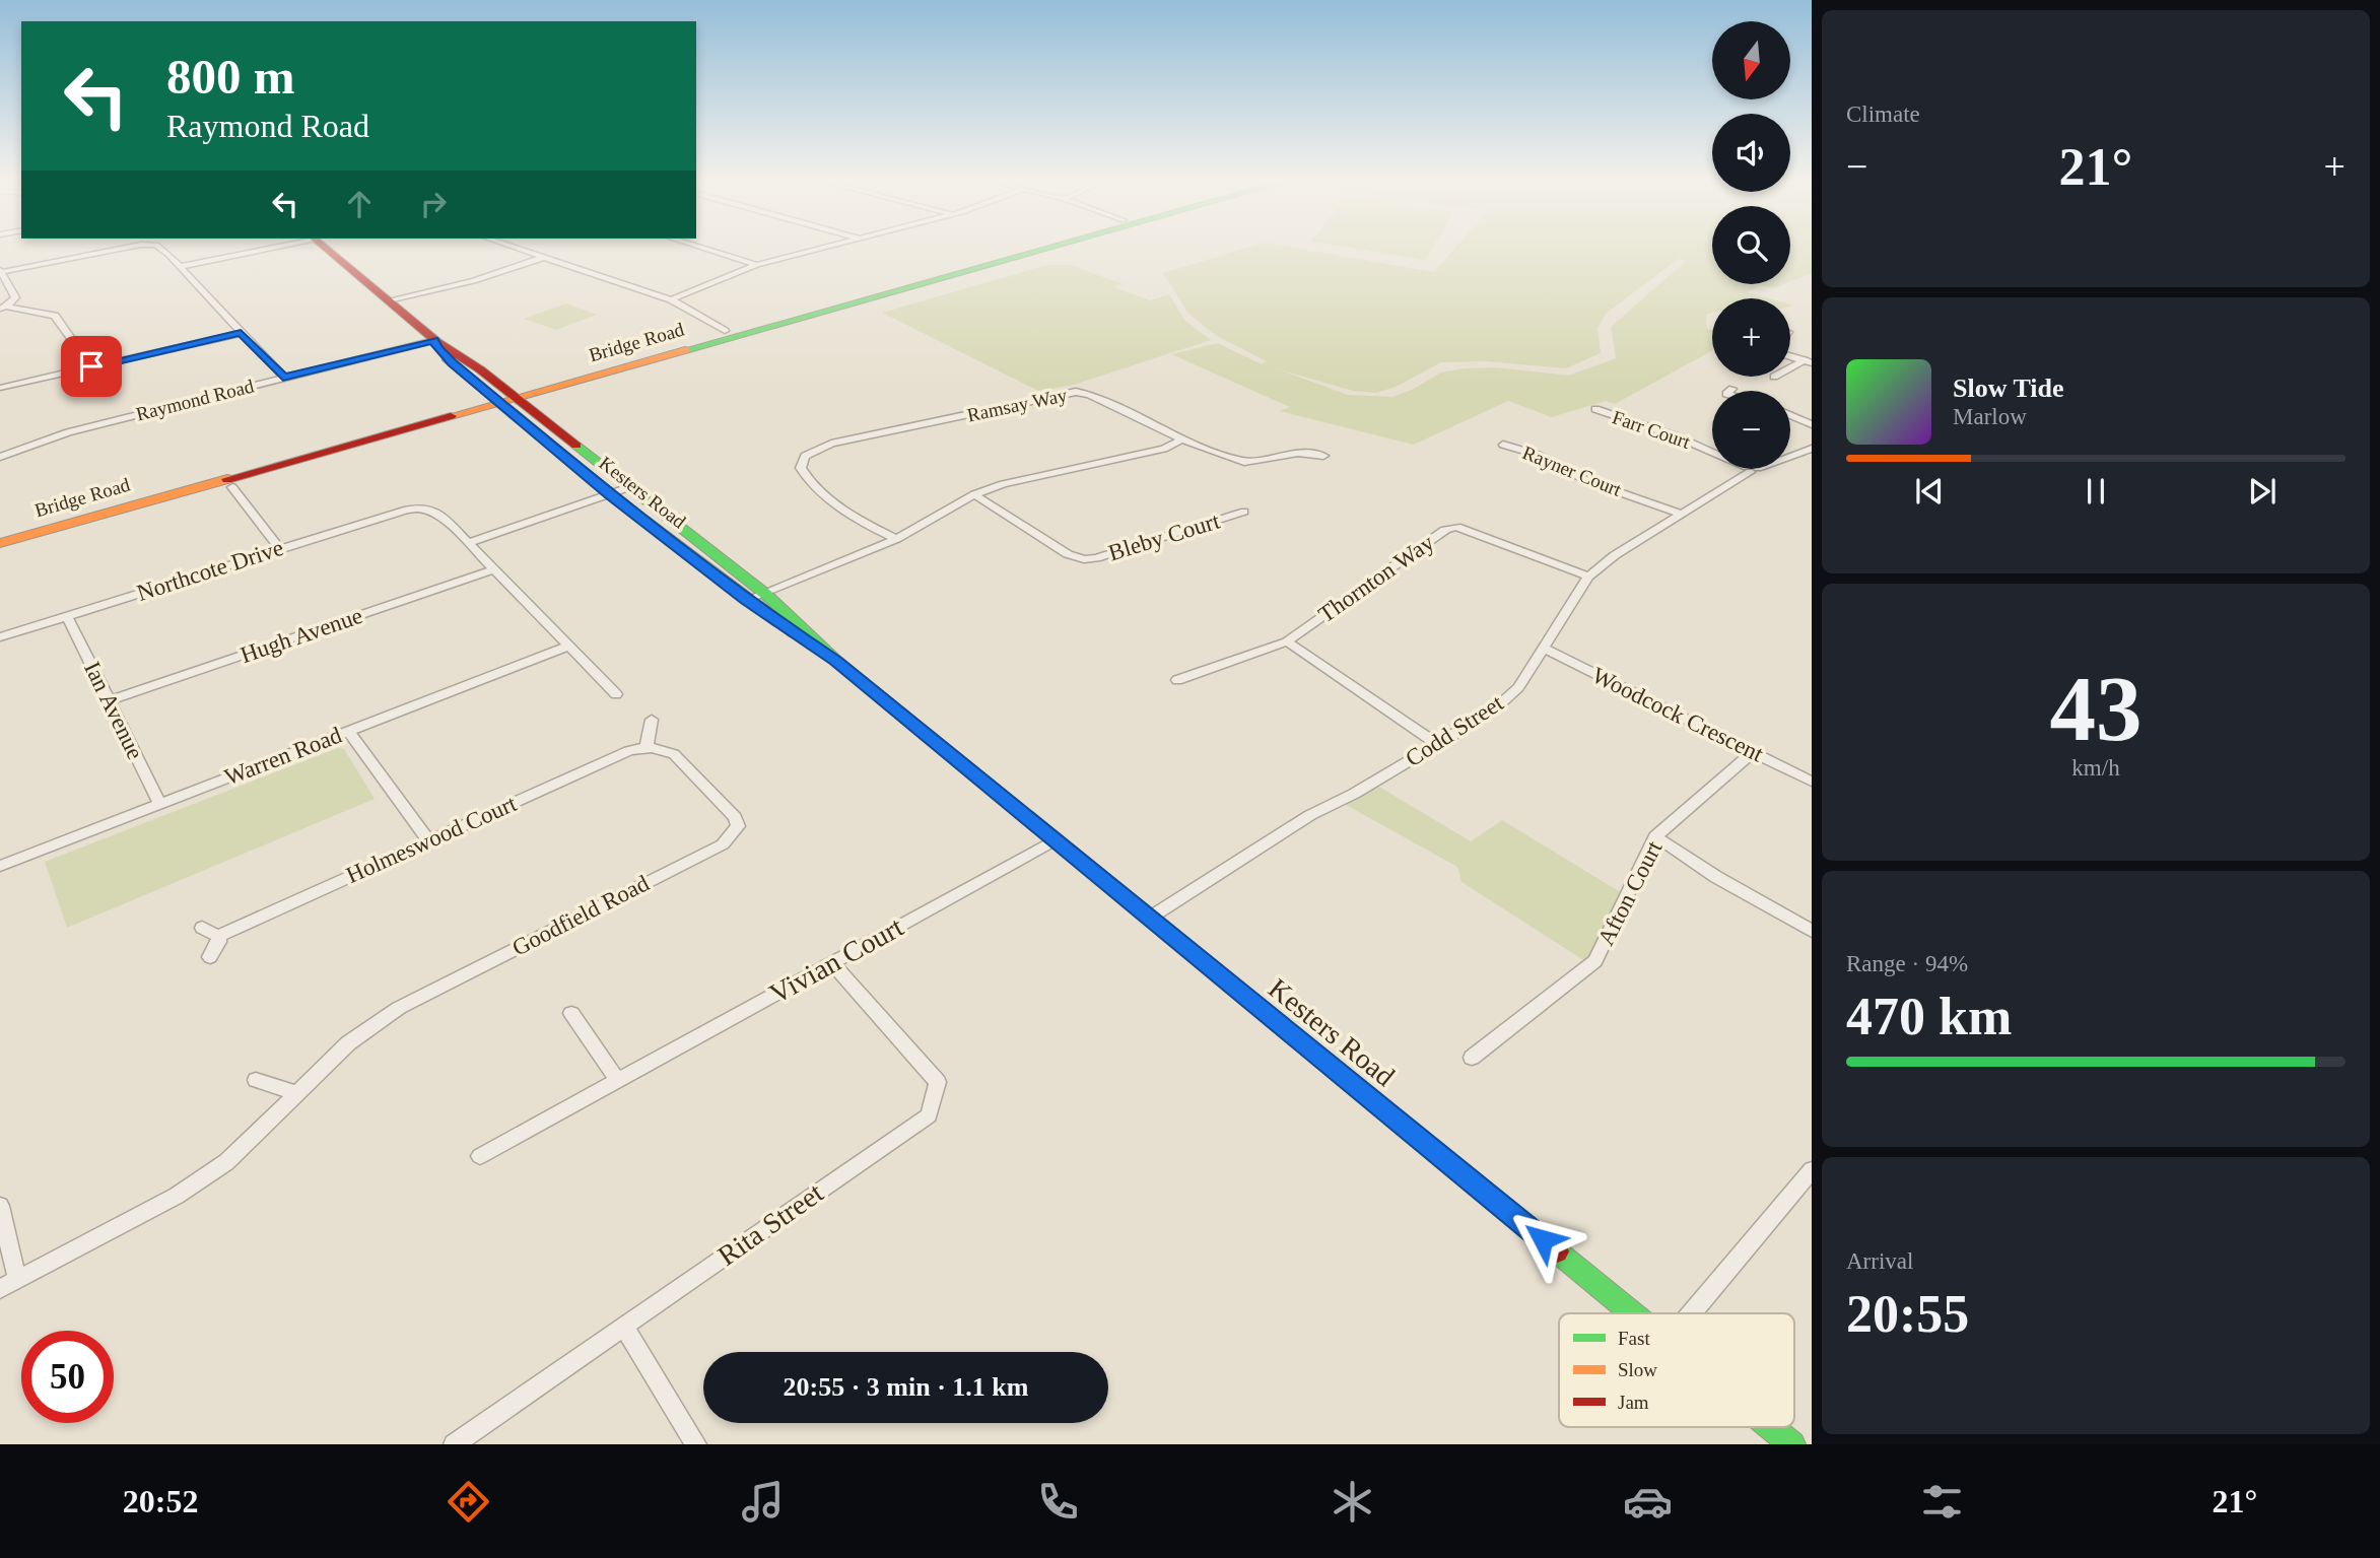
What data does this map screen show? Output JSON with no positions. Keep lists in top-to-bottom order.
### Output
{
  "streets": {
    "main road": ["Bridge Road", "Kesters Road"],
    "street": [
      "Raymond Road",
      "Ramsay Way",
      "Farr Court",
      "Rayner Court",
      "Bleby Court",
      "Northcote Drive",
      "Thornton Way",
      "Hugh Avenue",
      "Ian Avenue",
      "Woodcock Crescent",
      "Codd Street",
      "Warren Road",
      "Holmeswood Court",
      "Afton Court",
      "Goodfield Road",
      "Vivian Court",
      "Rita Street"
    ]
  },
  "crossings": [
    ["Bridge Road", "Kesters Road"],
    ["Raymond Road", "Kesters Road"],
    ["Rayner Court", "Codd Street"],
    ["Kesters Road", "Codd Street"],
    ["Kesters Road", "Vivian Court"],
    ["Northcote Drive", "Ian Avenue"],
    ["Thornton Way", "Codd Street"],
    ["Hugh Avenue", "Ian Avenue"],
    ["Ian Avenue", "Warren Road"],
    ["Woodcock Crescent", "Codd Street"],
    ["Woodcock Crescent", "Afton Court"],
    ["Holmeswood Court", "Goodfield Road"],
    ["Vivian Court", "Rita Street"]
  ],
  "legend": ["Fast", "Slow", "Jam"],
  "north": "bottom",
  "page": {
    "tile": [
      "Climate",
      ["43", "km/h"],
      ["Range · 94%", "470 km"],
      ["Arrival", "20:55"]
    ],
    "map_buttons": ["+", "−"],
    "turn": ["800 m", "Raymond Road"],
    "heat": ["−", "21°", "+"],
    "song": ["Slow Tide", "Marlow"],
    "limit": "50",
    "trip": "20:55 · 3 min · 1.1 km",
    "tabs": ["20:52", "21°"]
  }
}
